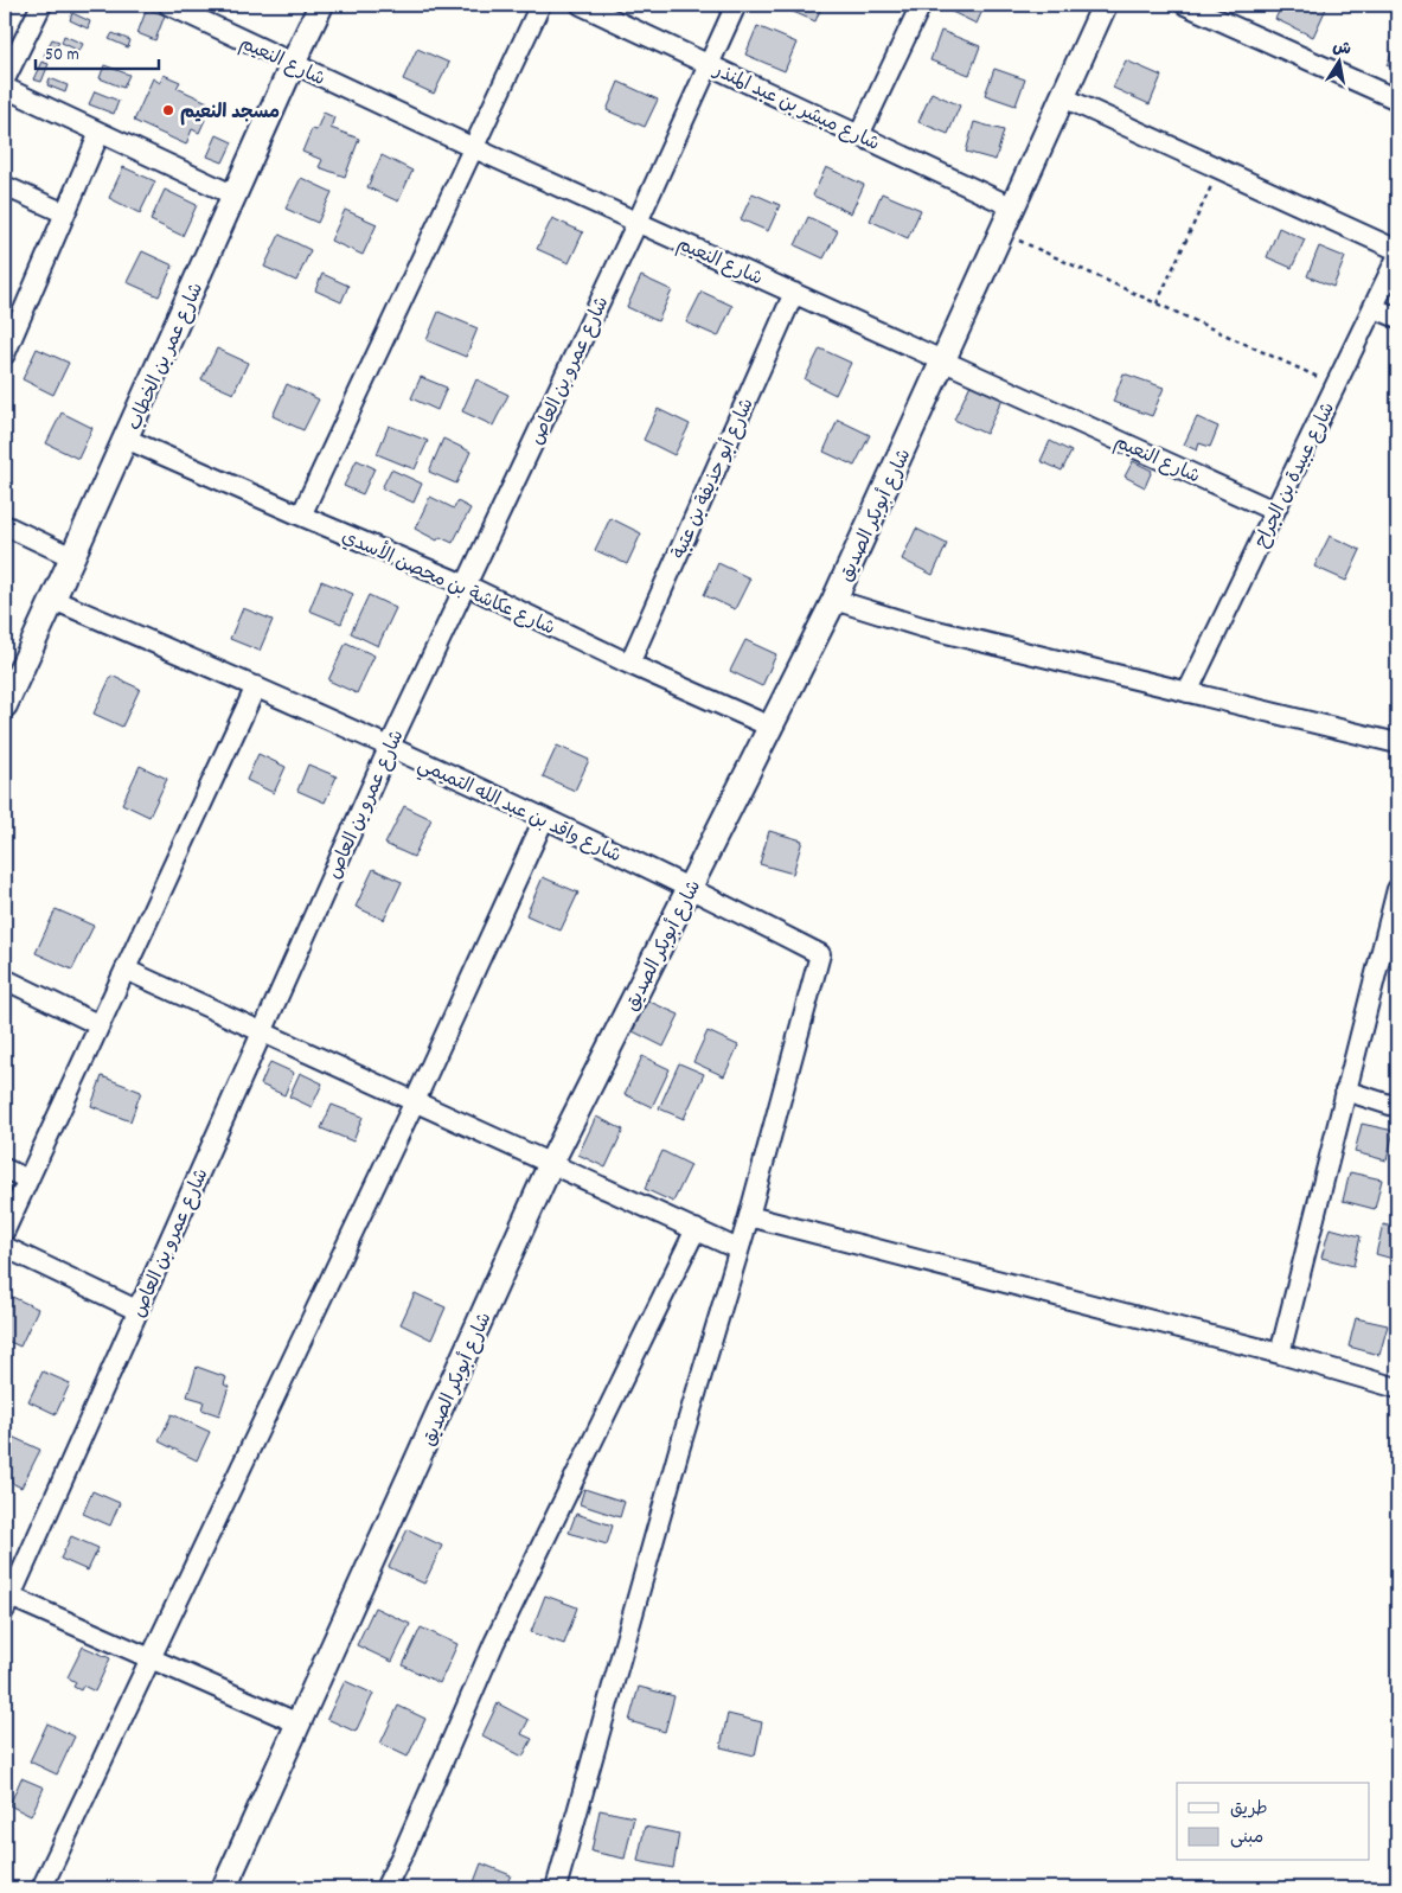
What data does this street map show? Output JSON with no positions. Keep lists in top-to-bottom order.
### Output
{
  "streets": {
    "street": [
      "شارع النعيم",
      "شارع مبشر بن عبد المنذر",
      "شارع عمر بن الخطاب",
      "شارع عمرو بن العاص",
      "شارع عبيدة بن الجراح",
      "شارع أبو حذيفة بن عتبة",
      "شارع أبوبكر الصديق",
      "شارع عكاشة بن محصن الأسدي",
      "شارع واقد بن عبد الله التميمي"
    ]
  },
  "crossings": [
    ["شارع النعيم", "شارع عمر بن الخطاب"],
    ["شارع النعيم", "شارع عمرو بن العاص"],
    ["شارع النعيم", "شارع عبيدة بن الجراح"],
    ["شارع النعيم", "شارع أبو حذيفة بن عتبة"],
    ["شارع النعيم", "شارع أبوبكر الصديق"],
    ["شارع مبشر بن عبد المنذر", "شارع عمرو بن العاص"],
    ["شارع مبشر بن عبد المنذر", "شارع أبوبكر الصديق"],
    ["شارع عمر بن الخطاب", "شارع عكاشة بن محصن الأسدي"],
    ["شارع عمر بن الخطاب", "شارع واقد بن عبد الله التميمي"],
    ["شارع عمرو بن العاص", "شارع عكاشة بن محصن الأسدي"],
    ["شارع عمرو بن العاص", "شارع واقد بن عبد الله التميمي"],
    ["شارع أبو حذيفة بن عتبة", "شارع عكاشة بن محصن الأسدي"],
    ["شارع أبوبكر الصديق", "شارع عكاشة بن محصن الأسدي"],
    ["شارع أبوبكر الصديق", "شارع واقد بن عبد الله التميمي"]
  ],
  "places": ["مسجد النعيم"],
  "legend": ["طريق", "مبنى"],
  "scale_bar": "50 m",
  "north": "top"
}
